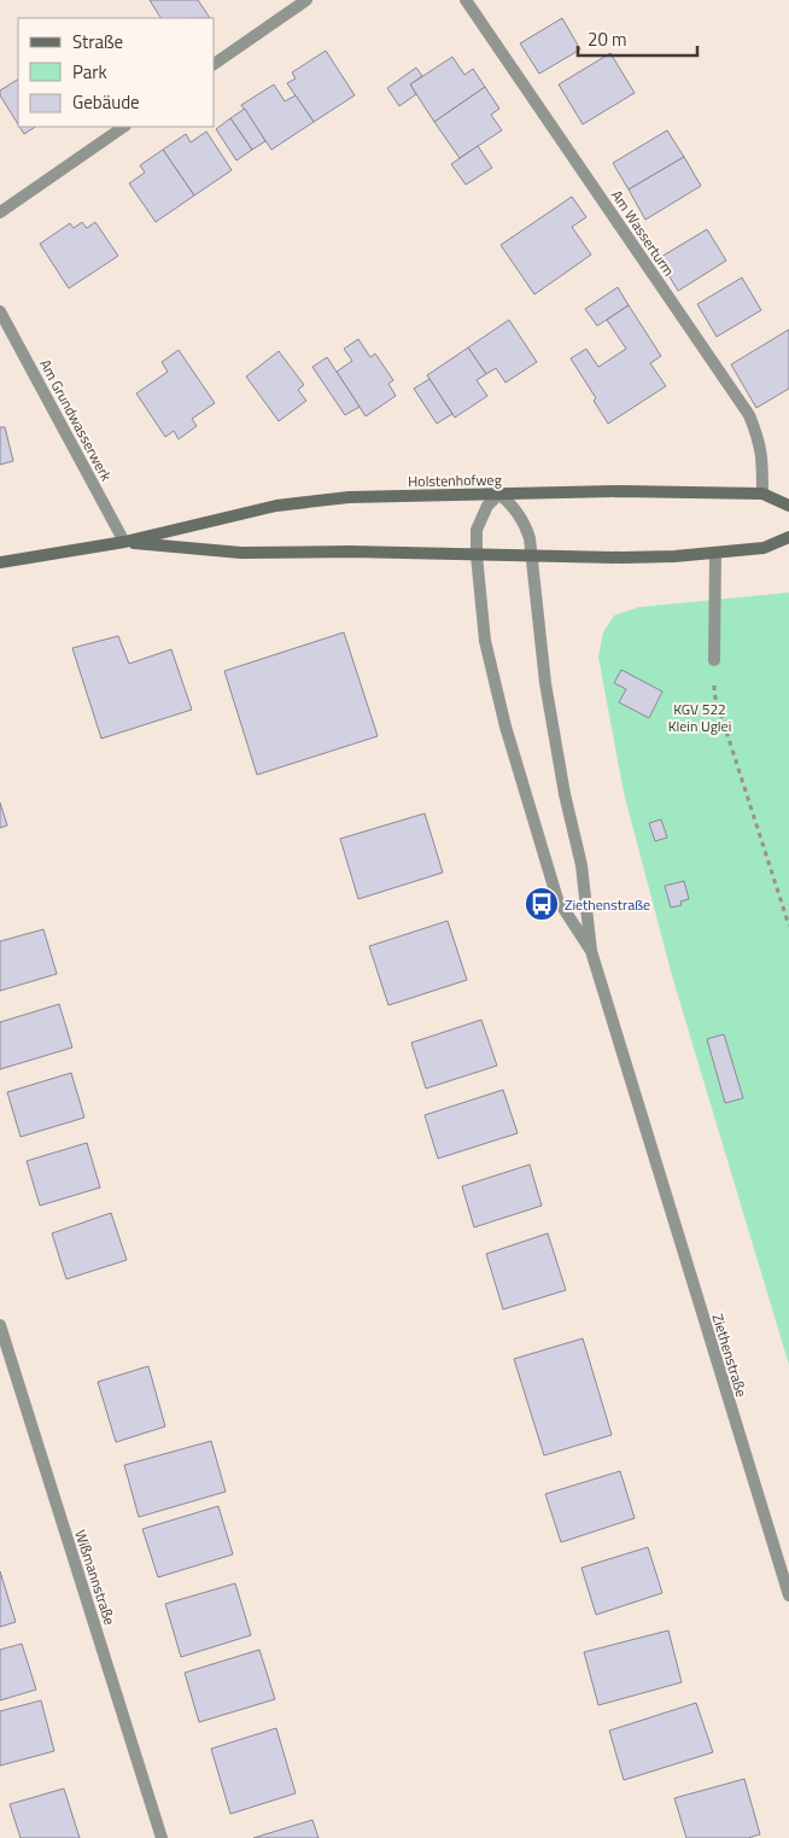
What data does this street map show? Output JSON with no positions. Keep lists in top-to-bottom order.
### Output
{
  "streets": {
    "main road": ["Holstenhofweg"],
    "street": [
      "Am Wasserturm",
      "Am Grundwasserwerk",
      "Ziethenstraße",
      "Wißmannstraße"
    ]
  },
  "crossings": [
    ["Am Wasserturm", "Holstenhofweg"],
    ["Am Grundwasserwerk", "Holstenhofweg"],
    ["Holstenhofweg", "Ziethenstraße"]
  ],
  "parks": ["KGV 522 Klein Uglei"],
  "places": {
    "bus stop": ["Ziethenstraße"]
  },
  "legend": ["Straße", "Park", "Gebäude"],
  "scale_bar": "20 m"
}
